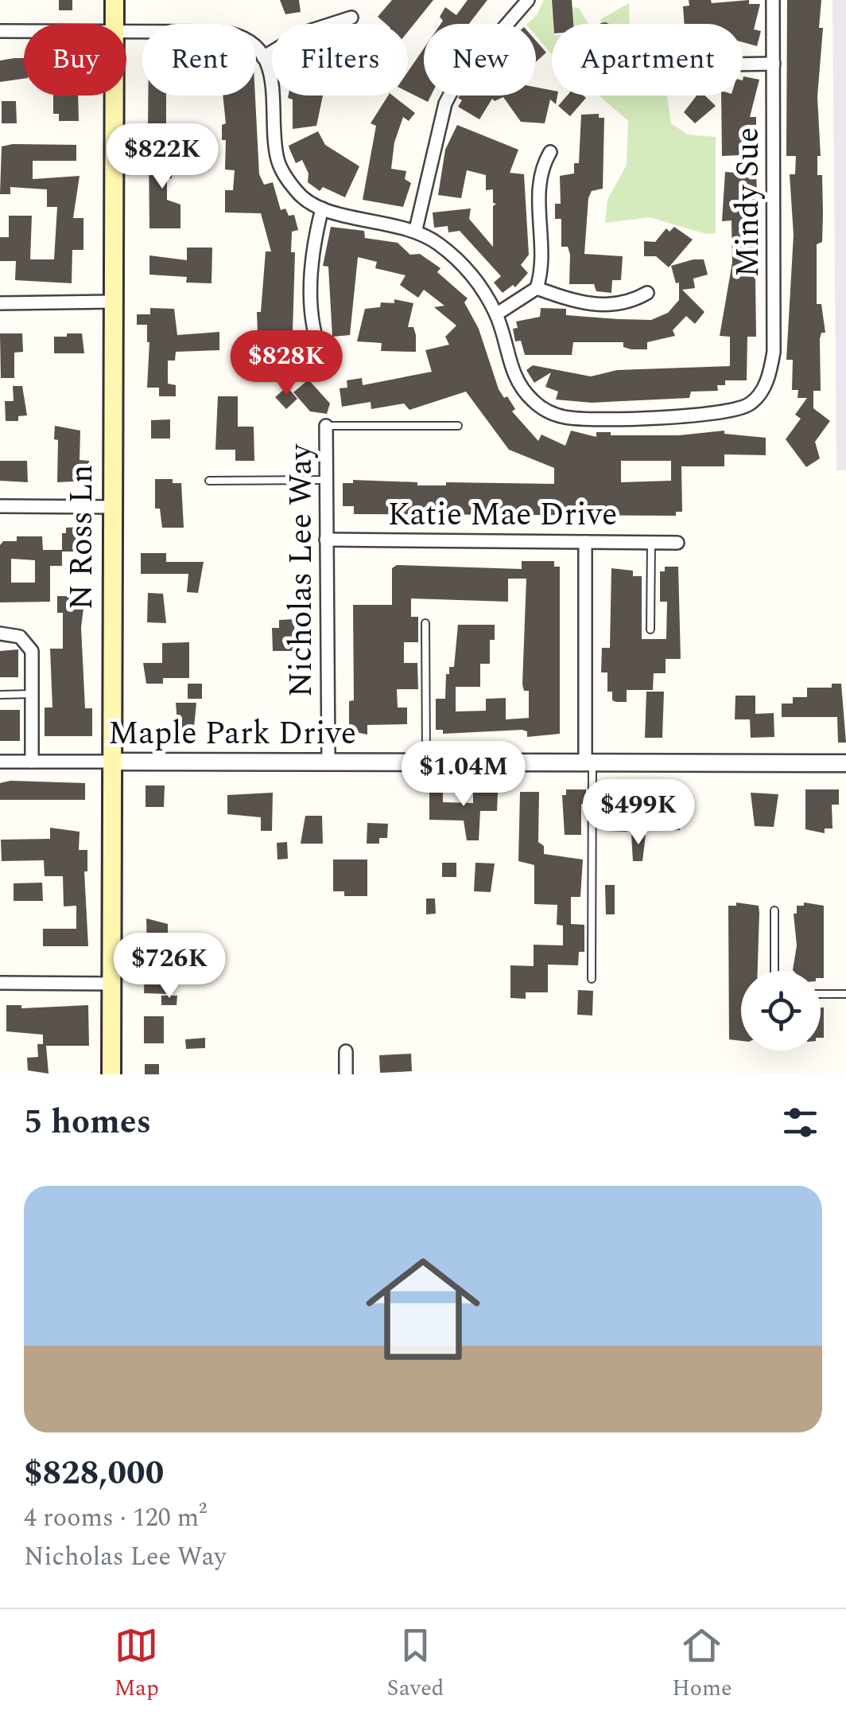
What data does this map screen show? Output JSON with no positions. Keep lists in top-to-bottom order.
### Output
{
  "streets": {
    "main road": ["N Ross Ln"],
    "street": [
      "Mindy Sue",
      "Katie Mae Drive",
      "Nicholas Lee Way",
      "Maple Park Drive"
    ]
  },
  "crossings": [
    ["Katie Mae Drive", "Nicholas Lee Way"],
    ["N Ross Ln", "Maple Park Drive"],
    ["Nicholas Lee Way", "Maple Park Drive"]
  ],
  "page": {
    "chip": [
      "Buy",
      "Rent",
      "Filters",
      "New",
      "Apartment"
    ],
    "price": [
      "$822K",
      "$828K",
      "$1.04M",
      "$499K",
      "$726K"
    ],
    "heading": "5 homes",
    "list": [
      {
        "name": "$828,000",
        "note": "4 rooms · 120 m² · Nicholas Lee Way"
      }
    ],
    "tabs": ["Map", "Saved", "Home"]
  }
}
